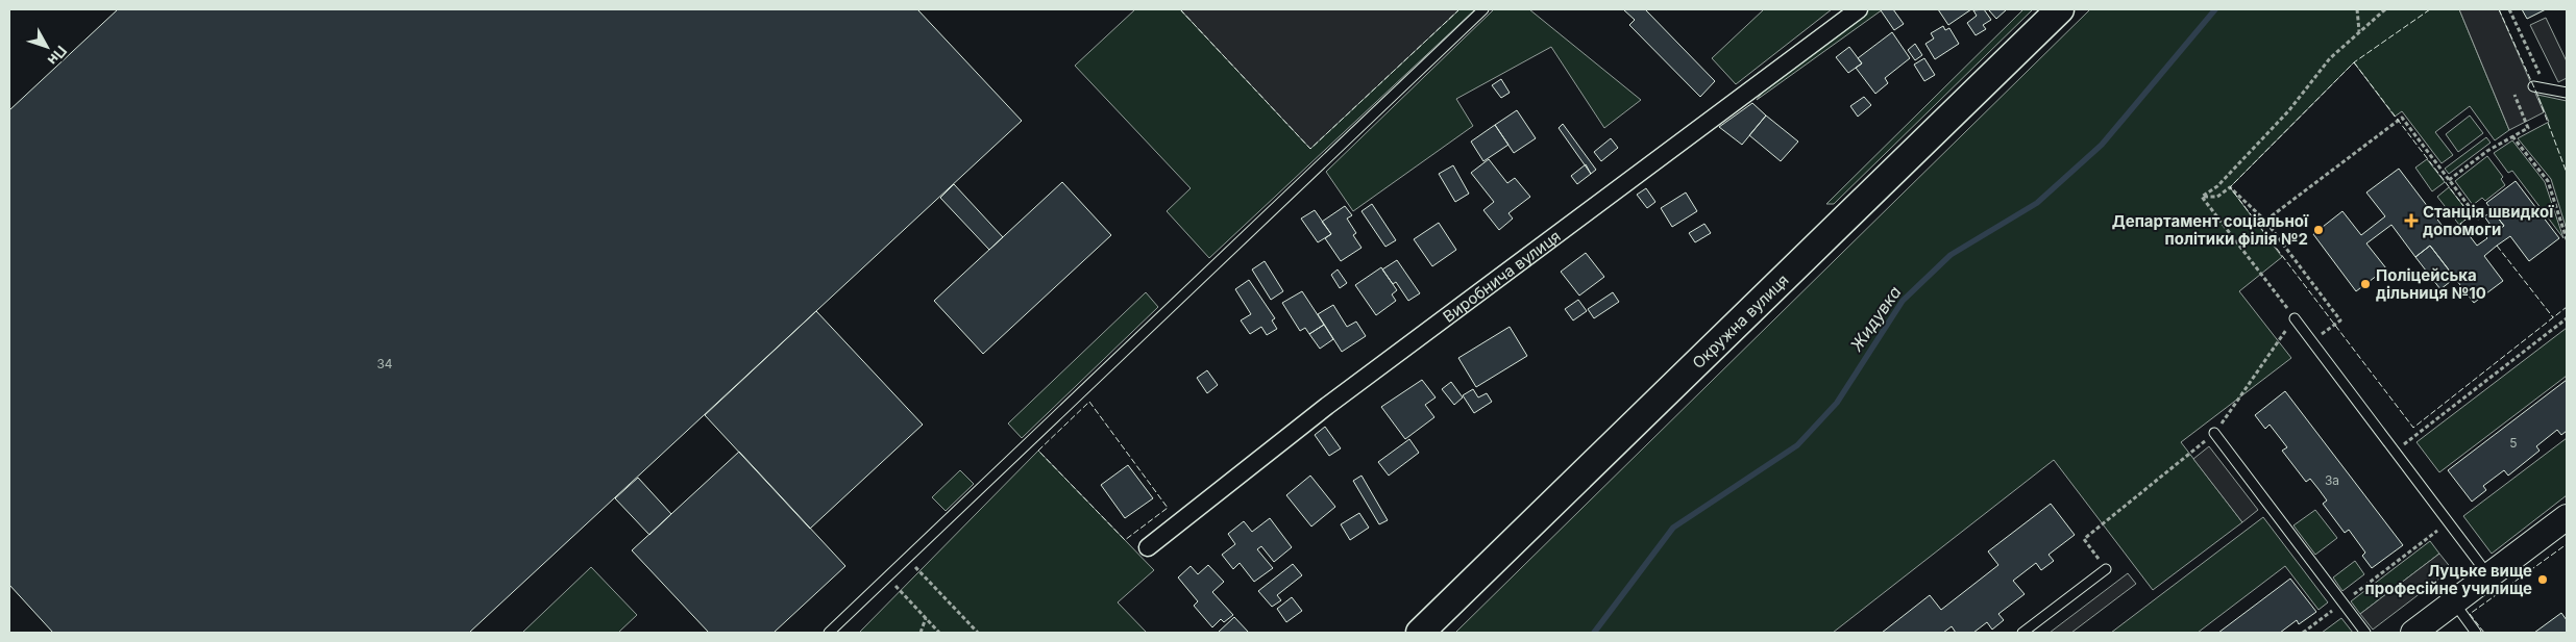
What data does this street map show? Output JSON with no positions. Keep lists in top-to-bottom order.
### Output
{
  "streets": {
    "main road": ["Окружна вулиця"],
    "street": ["Виробнича вулиця"]
  },
  "water": ["Жидувка"],
  "places": {
    "health": ["Станція швидкої допомоги"],
    "other": ["Департамент соціальної політики філія №2", "Поліцейська дільниця №10", "Луцьке вище професійне училище"]
  },
  "house_numbers": ["34", "5", "3а"],
  "north": "bottom right"
}
